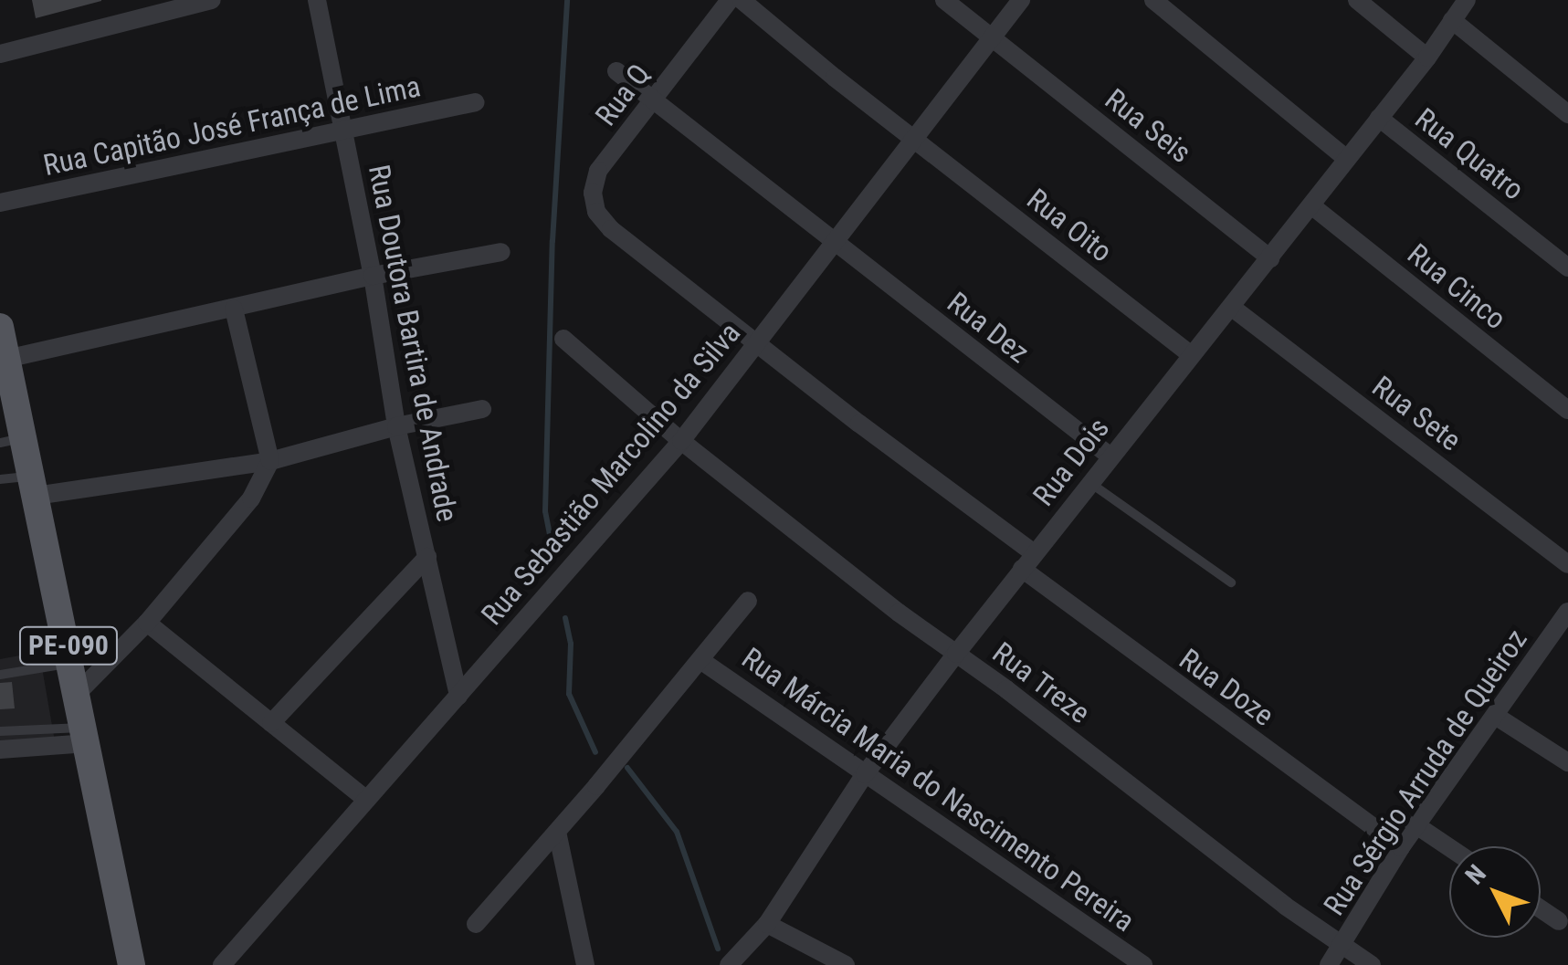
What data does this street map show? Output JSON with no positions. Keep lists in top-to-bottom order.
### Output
{
  "streets": {
    "main road": ["PE-090"],
    "street": [
      "Rua Q",
      "Rua Capitão José França de Lima",
      "Rua Seis",
      "Rua Quatro",
      "Rua Oito",
      "Rua Cinco",
      "Rua Dez",
      "Rua Doutora Bartira de Andrade",
      "Rua Sete",
      "Rua Dois",
      "Rua Sebastião Marcolino da Silva",
      "Rua Treze",
      "Rua Doze",
      "Rua Sérgio Arruda de Queiroz",
      "Rua Márcia Maria do Nascimento Pereira"
    ]
  },
  "crossings": [
    ["Rua Q", "Rua Dez"],
    ["Rua Q", "Rua Sebastião Marcolino da Silva"],
    ["Rua Capitão José França de Lima", "Rua Doutora Bartira de Andrade"],
    ["Rua Seis", "Rua Dois"],
    ["Rua Seis", "Rua Sebastião Marcolino da Silva"],
    ["Rua Quatro", "Rua Dois"],
    ["Rua Oito", "Rua Dois"],
    ["Rua Oito", "Rua Sebastião Marcolino da Silva"],
    ["Rua Cinco", "Rua Dois"],
    ["Rua Dez", "Rua Dois"],
    ["Rua Dez", "Rua Sebastião Marcolino da Silva"],
    ["Rua Doutora Bartira de Andrade", "Rua Sebastião Marcolino da Silva"],
    ["Rua Sete", "Rua Dois"],
    ["Rua Dois", "Rua Treze"],
    ["Rua Dois", "Rua Doze"],
    ["Rua Dois", "Rua Márcia Maria do Nascimento Pereira"],
    ["Rua Sebastião Marcolino da Silva", "Rua Treze"],
    ["Rua Treze", "Rua Sérgio Arruda de Queiroz"],
    ["Rua Doze", "Rua Sérgio Arruda de Queiroz"]
  ],
  "north": "top left"
}
